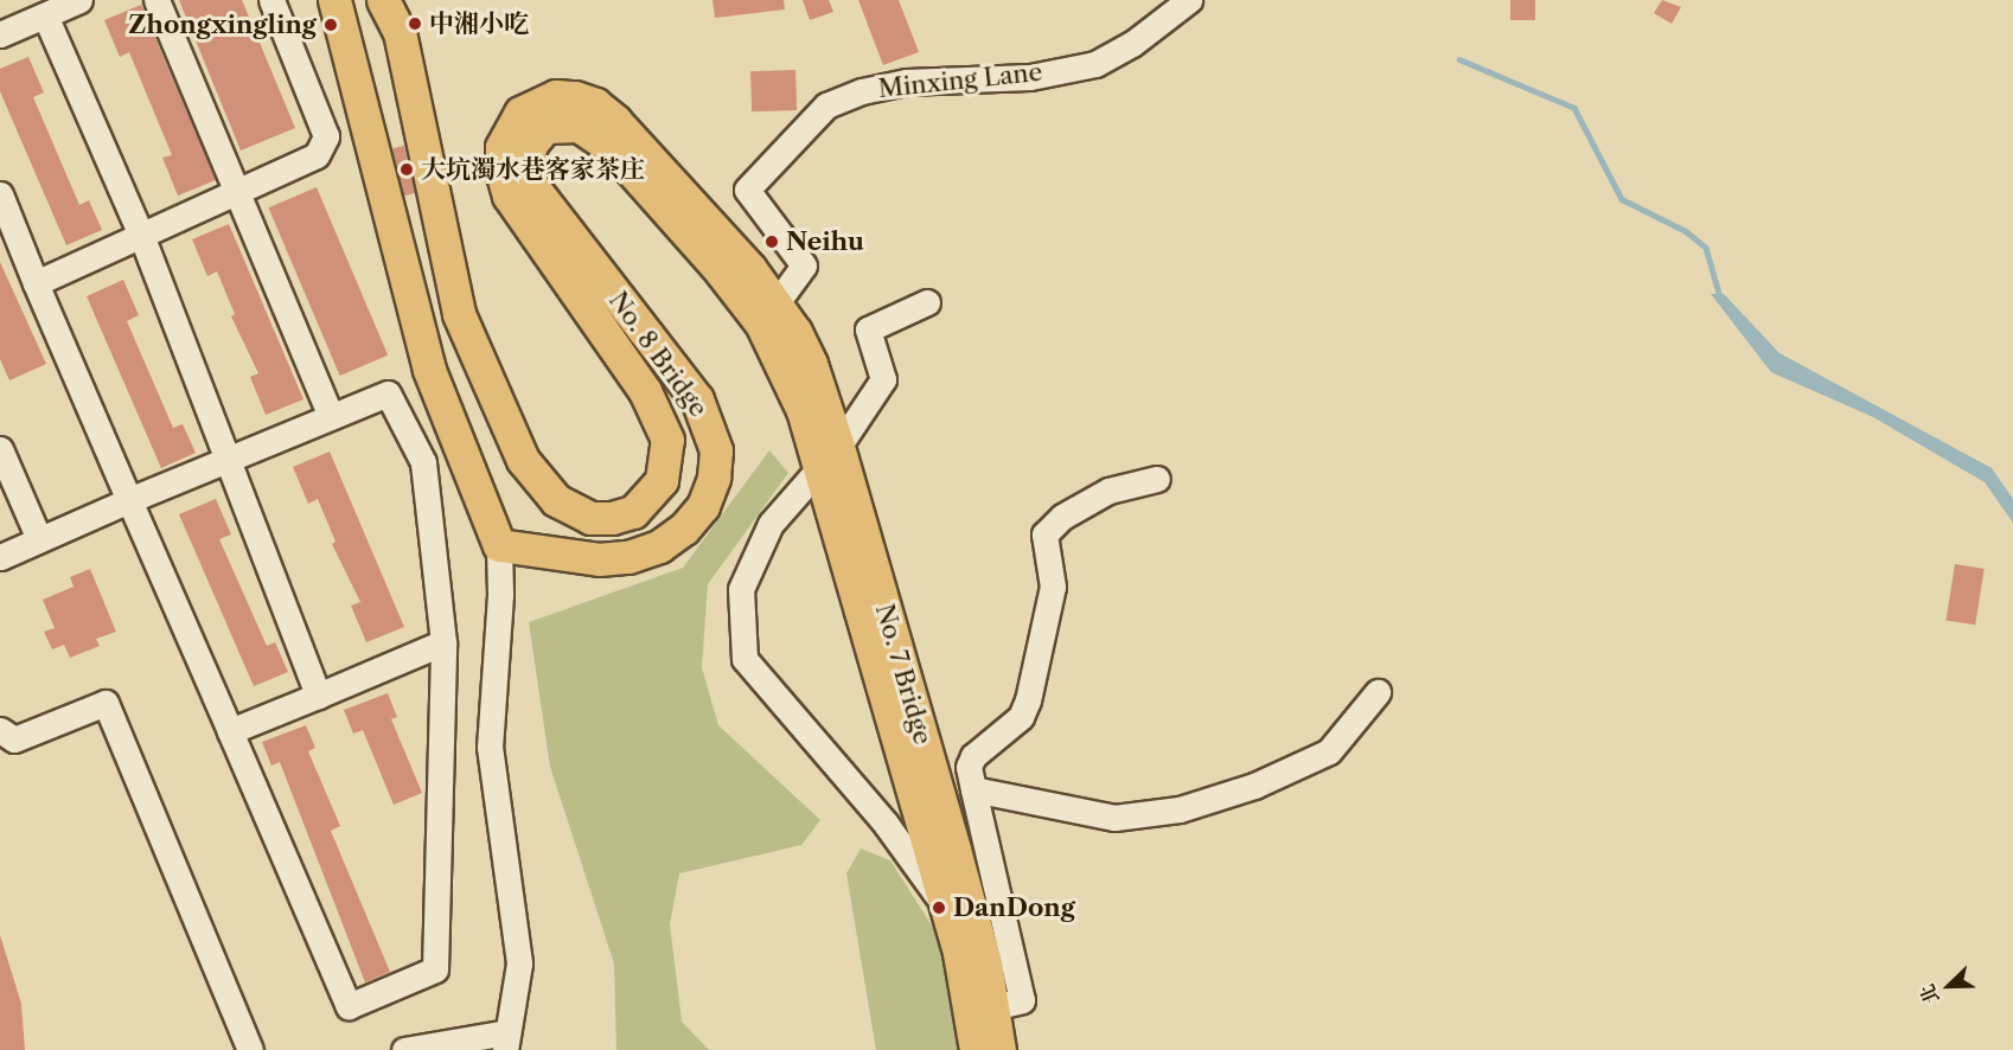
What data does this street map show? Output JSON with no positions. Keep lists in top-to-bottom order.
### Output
{
  "streets": {
    "main road": ["No. 8 Bridge", "No. 7 Bridge"],
    "street": ["Minxing Lane"]
  },
  "crossings": [
    ["Minxing Lane", "No. 8 Bridge"],
    ["Minxing Lane", "No. 7 Bridge"],
    ["No. 8 Bridge", "No. 7 Bridge"]
  ],
  "places": [
    "中湘小吃",
    "Zhongxingling",
    "大坑濁水巷客家茶庄",
    "Neihu",
    "DanDong"
  ],
  "north": "bottom left"
}
